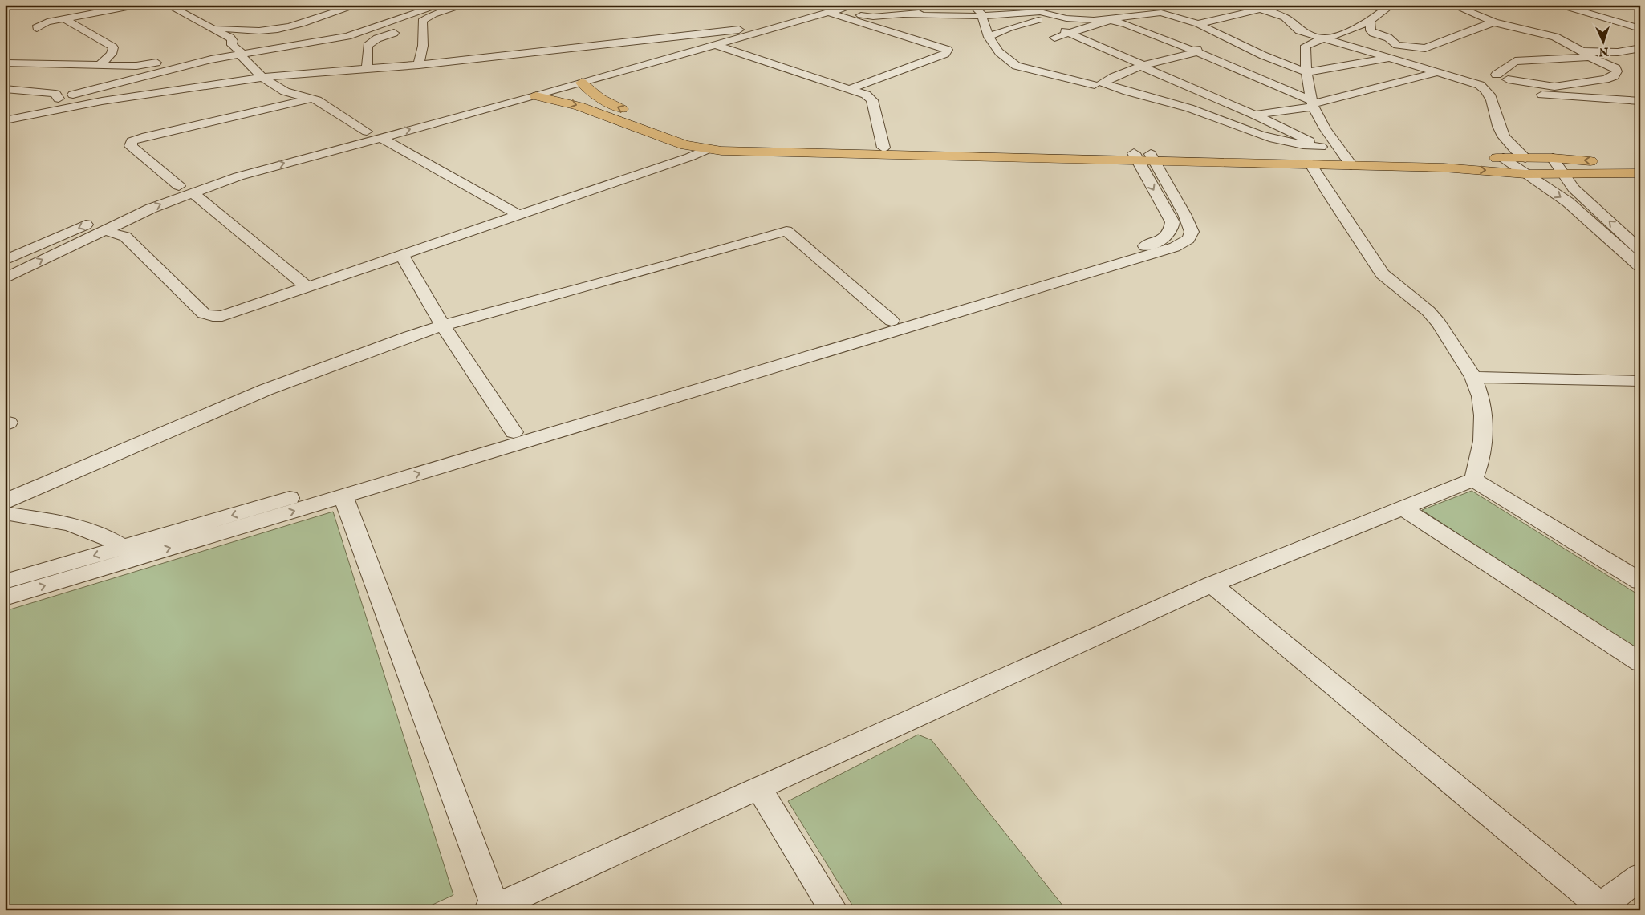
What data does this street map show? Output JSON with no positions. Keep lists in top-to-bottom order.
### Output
{
  "north": "bottom"
}
